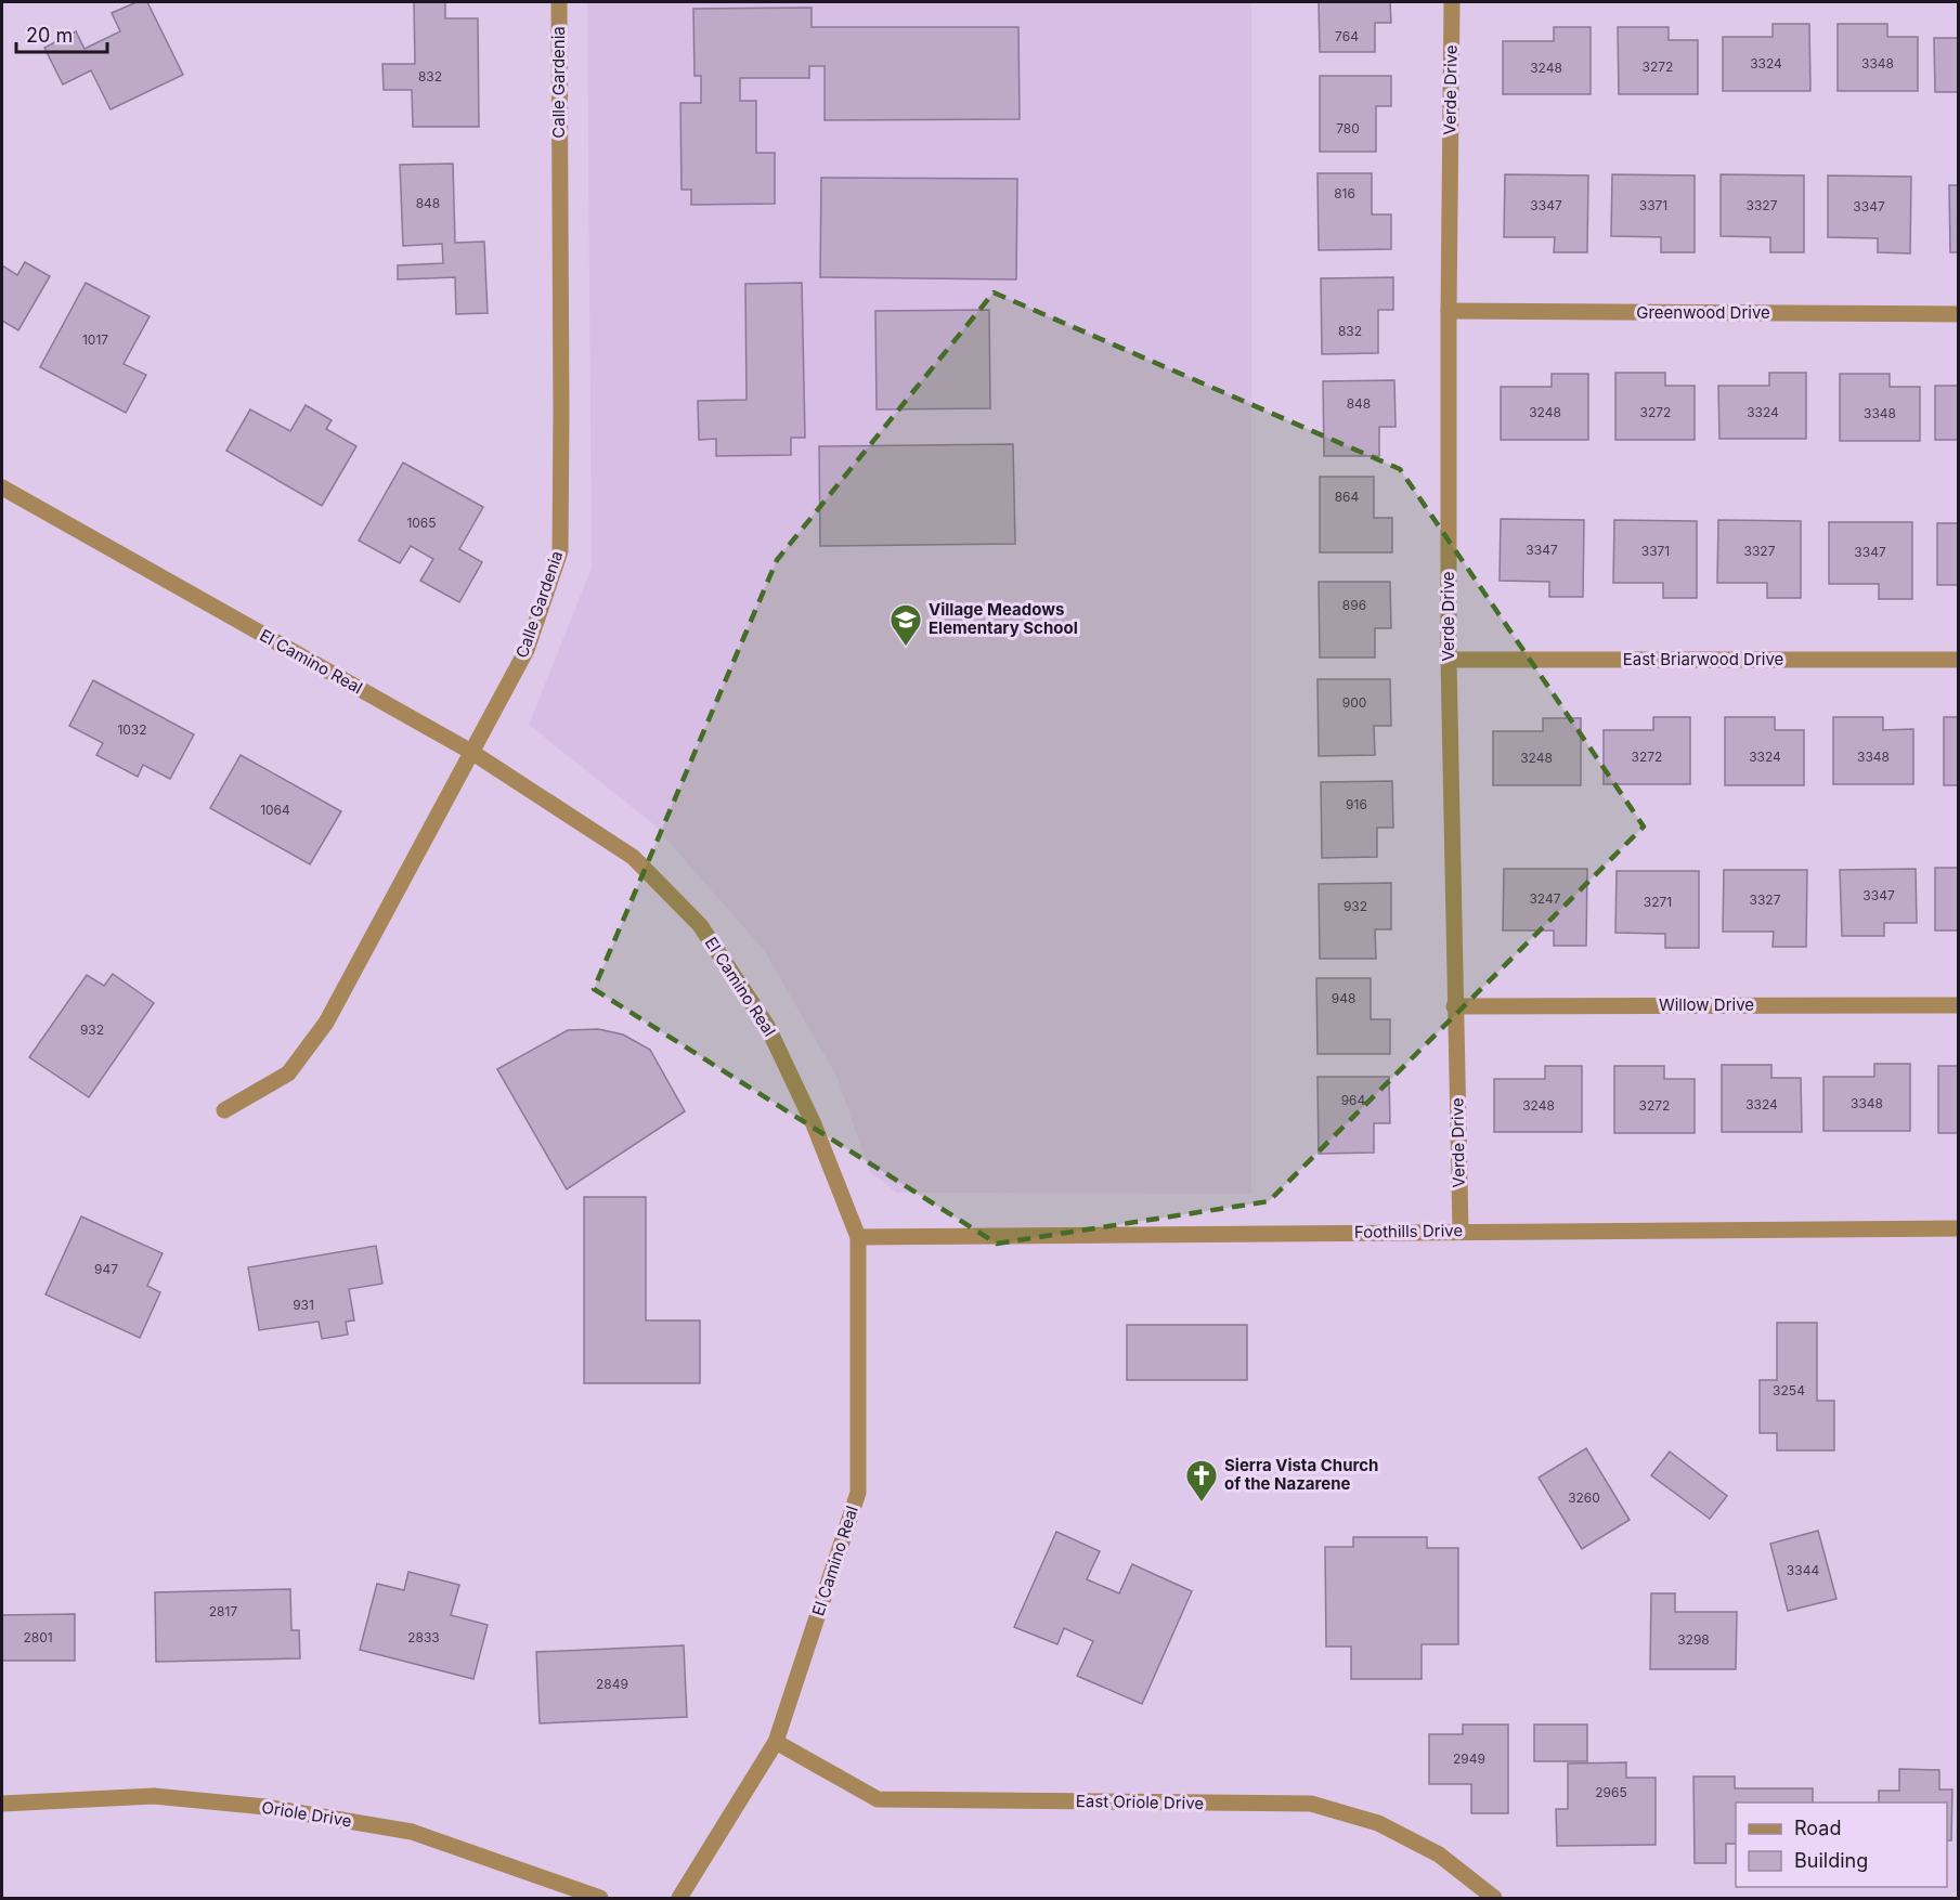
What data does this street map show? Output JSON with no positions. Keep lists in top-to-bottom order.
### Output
{
  "streets": {
    "street": [
      "Calle Gardenia",
      "Verde Drive",
      "Greenwood Drive",
      "East Briarwood Drive",
      "El Camino Real",
      "Willow Drive",
      "Foothills Drive",
      "East Oriole Drive",
      "Oriole Drive"
    ]
  },
  "crossings": [
    ["Calle Gardenia", "El Camino Real"],
    ["Verde Drive", "Greenwood Drive"],
    ["Verde Drive", "East Briarwood Drive"],
    ["Verde Drive", "Willow Drive"],
    ["Verde Drive", "Foothills Drive"],
    ["El Camino Real", "Foothills Drive"],
    ["El Camino Real", "East Oriole Drive"]
  ],
  "places": {
    "school or university": ["Village Meadows Elementary School"],
    "church": ["Sierra Vista Church of the Nazarene"]
  },
  "house_numbers": [
    "764",
    "3324",
    "3348",
    "3272",
    "3248",
    "832",
    "780",
    "816",
    "848",
    "3347",
    "3371",
    "3327",
    "3347",
    "832",
    "1017",
    "848",
    "3248",
    "3272",
    "3324",
    "3348",
    "864",
    "1065",
    "3347",
    "3371",
    "3327",
    "3347",
    "896",
    "900",
    "1032",
    "3272",
    "3324",
    "3348",
    "3248",
    "916",
    "1064",
    "3347",
    "3247",
    "3327",
    "3271",
    "932",
    "948",
    "932",
    "964",
    "3348",
    "3324",
    "3248",
    "3272",
    "947",
    "931",
    "3254",
    "3260",
    "3344",
    "2817",
    "2801",
    "2833",
    "3298",
    "2849",
    "2949",
    "2965"
  ],
  "legend": ["Road", "Building"],
  "scale_bar": "20 m"
}
